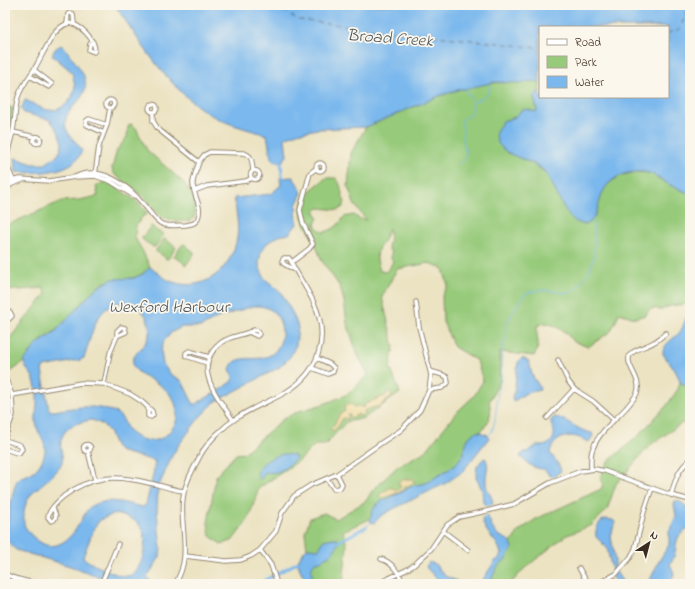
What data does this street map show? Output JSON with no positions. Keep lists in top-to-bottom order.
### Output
{
  "water": ["Broad Creek", "Wexford Harbour"],
  "legend": ["Road", "Park", "Water"],
  "north": "top right"
}
